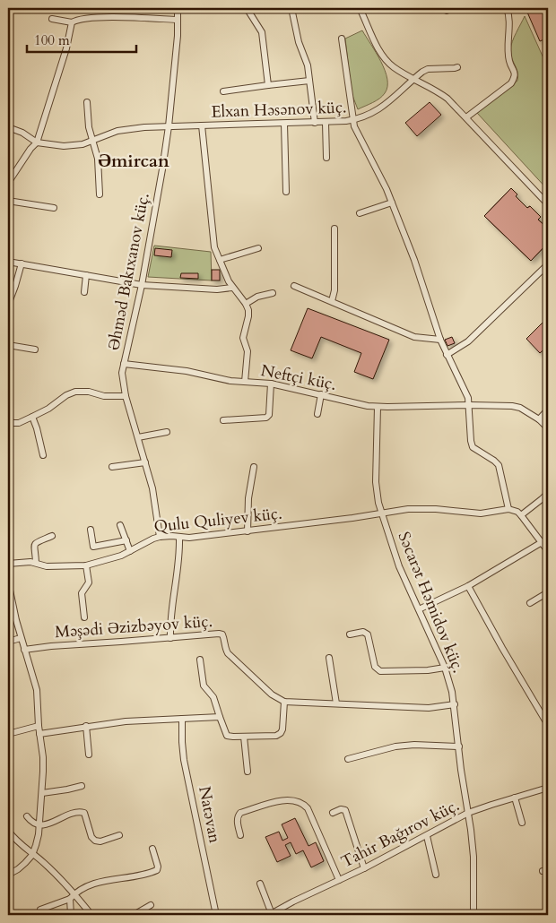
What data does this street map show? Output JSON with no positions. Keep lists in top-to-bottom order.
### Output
{
  "streets": {
    "street": [
      "Elxan Həsənov küç.",
      "Əhməd Bakıxanov küç.",
      "Neftçi küç.",
      "Qulu Quliyev küç.",
      "Səcarət Həmidov küç.",
      "Məşədi Əzizbəyov küç.",
      "Natəvan",
      "Tahir Bağırov küç."
    ]
  },
  "crossings": [
    ["Elxan Həsənov küç.", "Əhməd Bakıxanov küç."],
    ["Əhməd Bakıxanov küç.", "Neftçi küç."],
    ["Əhməd Bakıxanov küç.", "Qulu Quliyev küç."],
    ["Neftçi küç.", "Səcarət Həmidov küç."],
    ["Qulu Quliyev küç.", "Səcarət Həmidov küç."],
    ["Səcarət Həmidov küç.", "Məşədi Əzizbəyov küç."],
    ["Səcarət Həmidov küç.", "Tahir Bağırov küç."]
  ],
  "districts": ["Əmircan"],
  "scale_bar": "100 m"
}
